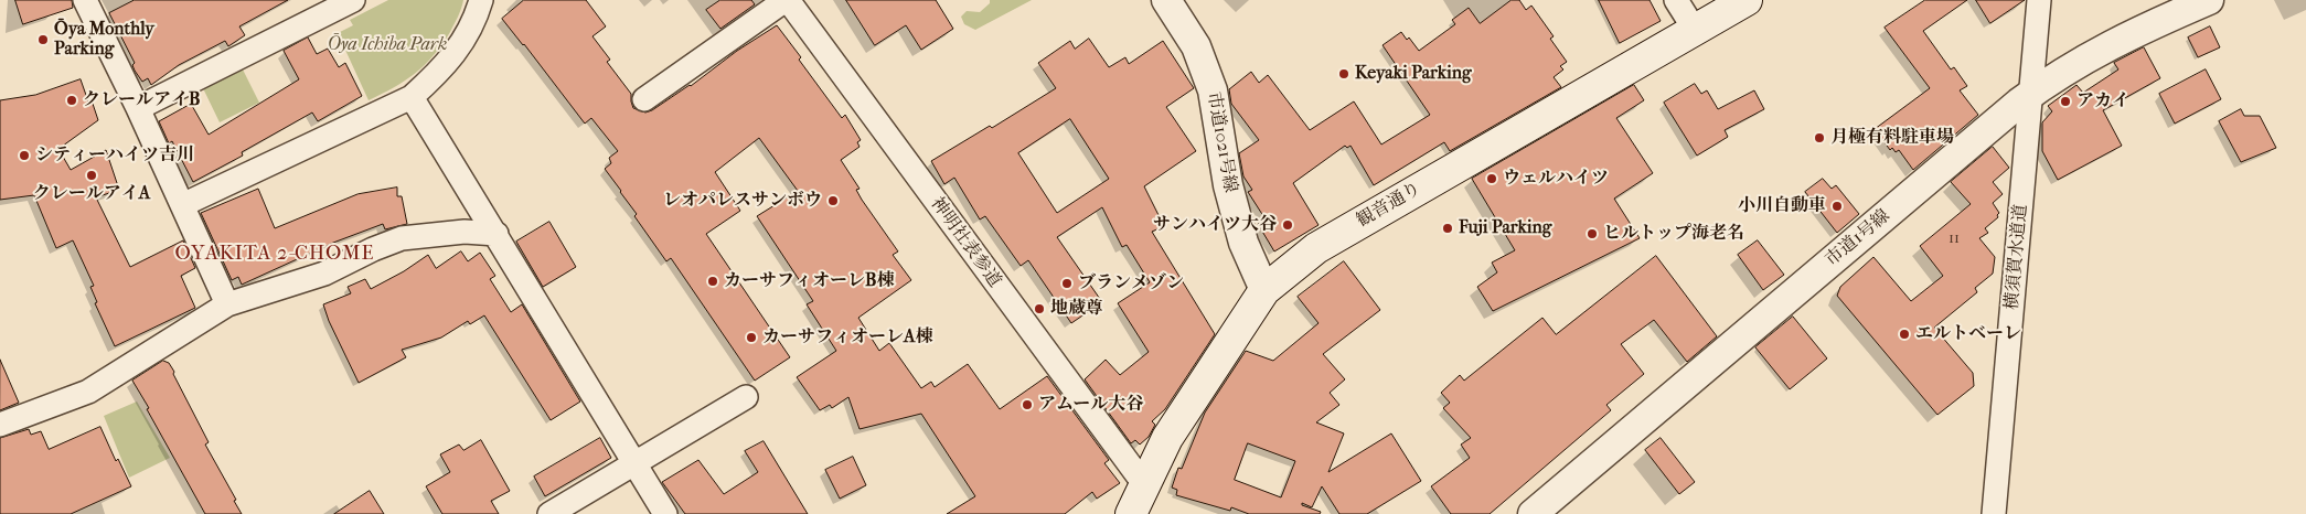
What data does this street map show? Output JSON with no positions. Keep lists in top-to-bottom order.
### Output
{
  "streets": {
    "main road": ["観音通り"],
    "street": [
      "市道1021号線",
      "市道1号線",
      "神明社表参道",
      "横須賀水道道"
    ]
  },
  "crossings": [
    ["市道1021号線", "観音通り"],
    ["観音通り", "神明社表参道"],
    ["市道1号線", "横須賀水道道"]
  ],
  "districts": ["OYAKITA 2-CHOME"],
  "parks": ["Ōya Ichiba Park"],
  "places": [
    "Ōya Monthly Parking",
    "Keyaki Parking",
    "クレールアイB",
    "アカイ",
    "月極有料駐車場",
    "シティーハイツ吉川",
    "クレールアイA",
    "ウェルハイツ",
    "レオパレスサンボウ",
    "小川自動車",
    "サンハイツ大谷",
    "Fuji Parking",
    "ヒルトップ海老名",
    "カーサフィオーレB棟",
    "ブランメゾン",
    "地蔵尊",
    "エルトベーレ",
    "カーサフィオーレA棟",
    "アムール大谷"
  ],
  "house_numbers": ["11"]
}
